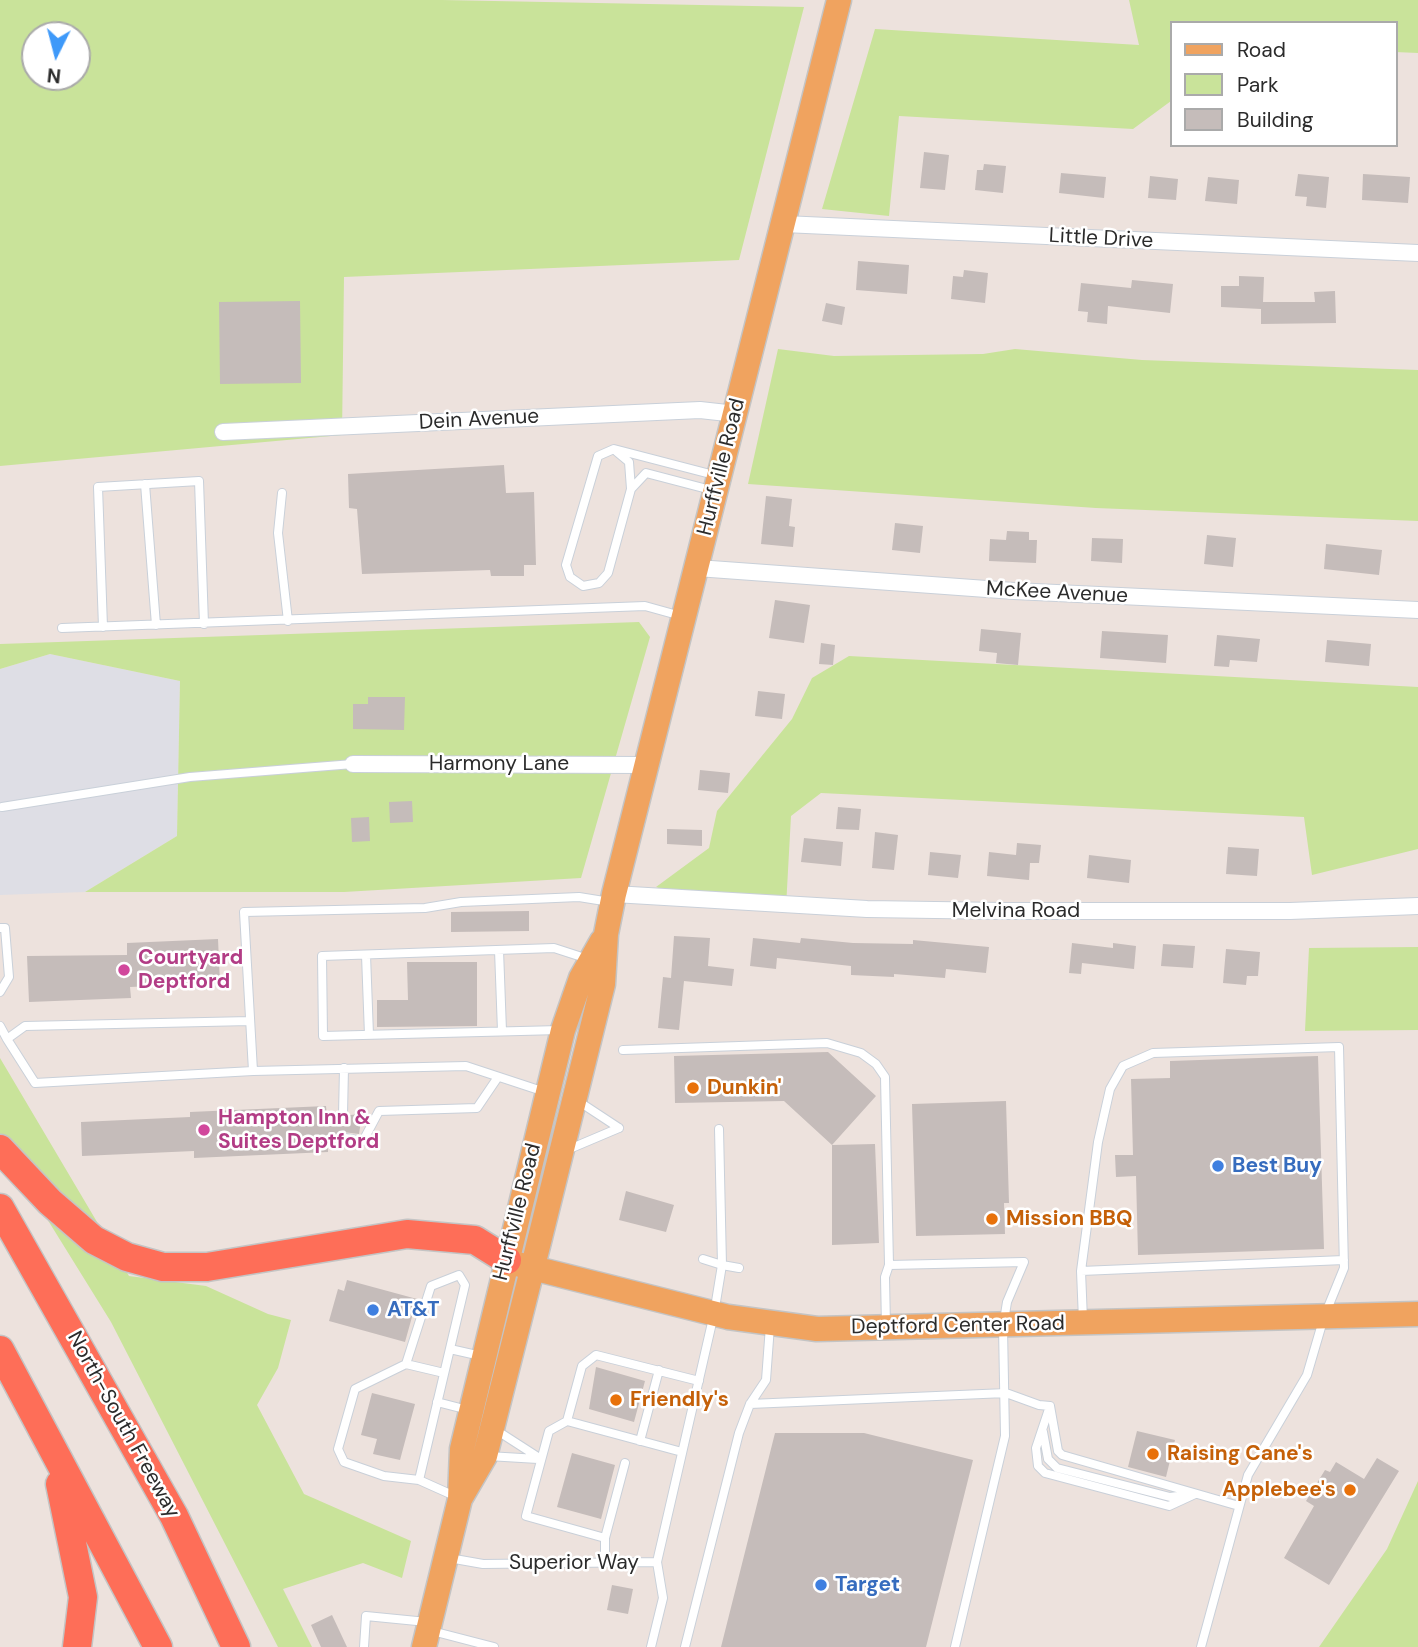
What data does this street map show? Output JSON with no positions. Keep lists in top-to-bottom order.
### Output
{
  "streets": {
    "highway": ["North-South Freeway"],
    "main road": ["Hurffville Road", "Deptford Center Road"],
    "street": [
      "Little Drive",
      "Dein Avenue",
      "McKee Avenue",
      "Harmony Lane",
      "Melvina Road"
    ],
    "lane": ["Superior Way"]
  },
  "crossings": [
    ["Little Drive", "Hurffville Road"],
    ["Dein Avenue", "Hurffville Road"],
    ["Hurffville Road", "McKee Avenue"],
    ["Hurffville Road", "Harmony Lane"],
    ["Hurffville Road", "Melvina Road"],
    ["Hurffville Road", "Deptford Center Road"],
    ["Hurffville Road", "Superior Way"]
  ],
  "places": [
    "Courtyard Deptford",
    "Dunkin'",
    "Hampton Inn & Suites Deptford",
    "Best Buy",
    "Mission BBQ",
    "AT&T",
    "Friendly's",
    "Raising Cane's",
    "Applebee's",
    "Target"
  ],
  "legend": ["Road", "Park", "Building"],
  "north": "bottom"
}
